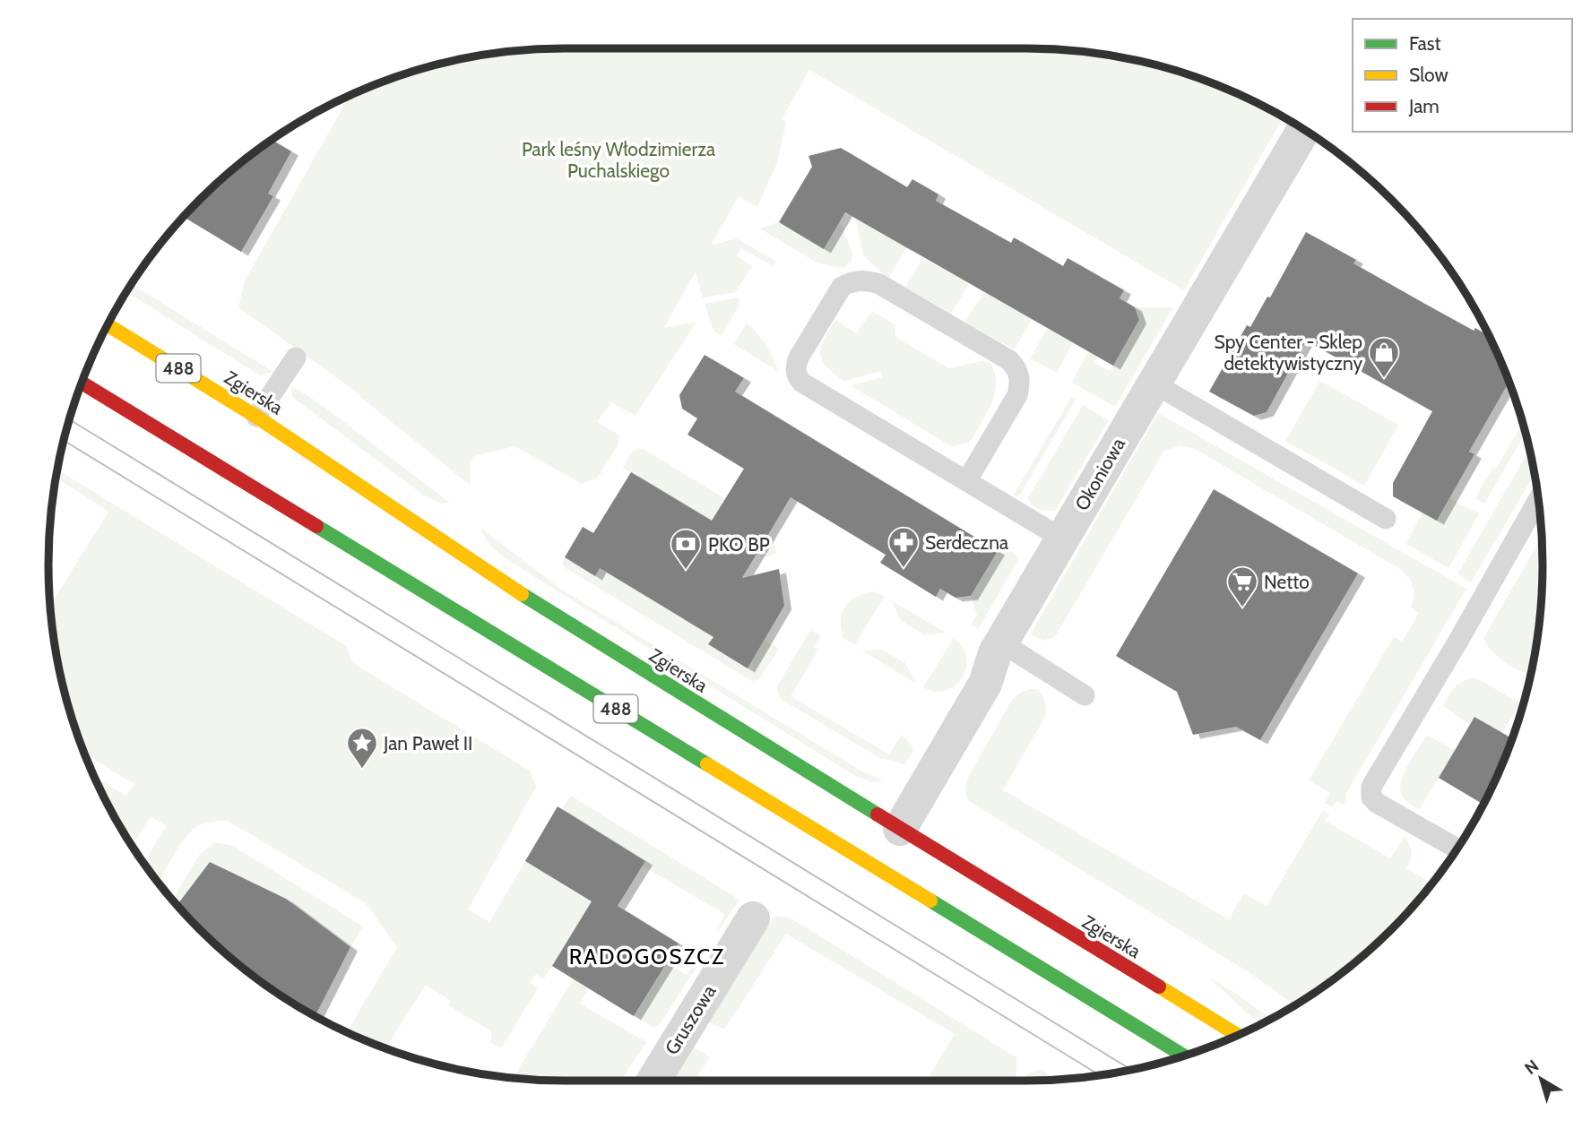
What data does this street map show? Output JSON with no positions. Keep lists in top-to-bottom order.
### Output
{
  "streets": {
    "main road": ["488", "Zgierska"],
    "street": ["Okoniowa", "Gruszowa"]
  },
  "crossings": [
    ["Zgierska", "Okoniowa"]
  ],
  "districts": ["RADOGOSZCZ"],
  "parks": ["Park leśny Włodzimierza Puchalskiego"],
  "places": {
    "shop": ["Spy Center - Sklep detektywistyczny"],
    "pharmacy": ["Serdeczna"],
    "bank": ["PKO BP"],
    "supermarket": ["Netto"],
    "place": ["Jan Paweł II"]
  },
  "legend": ["Fast", "Slow", "Jam"],
  "north": "top left"
}
